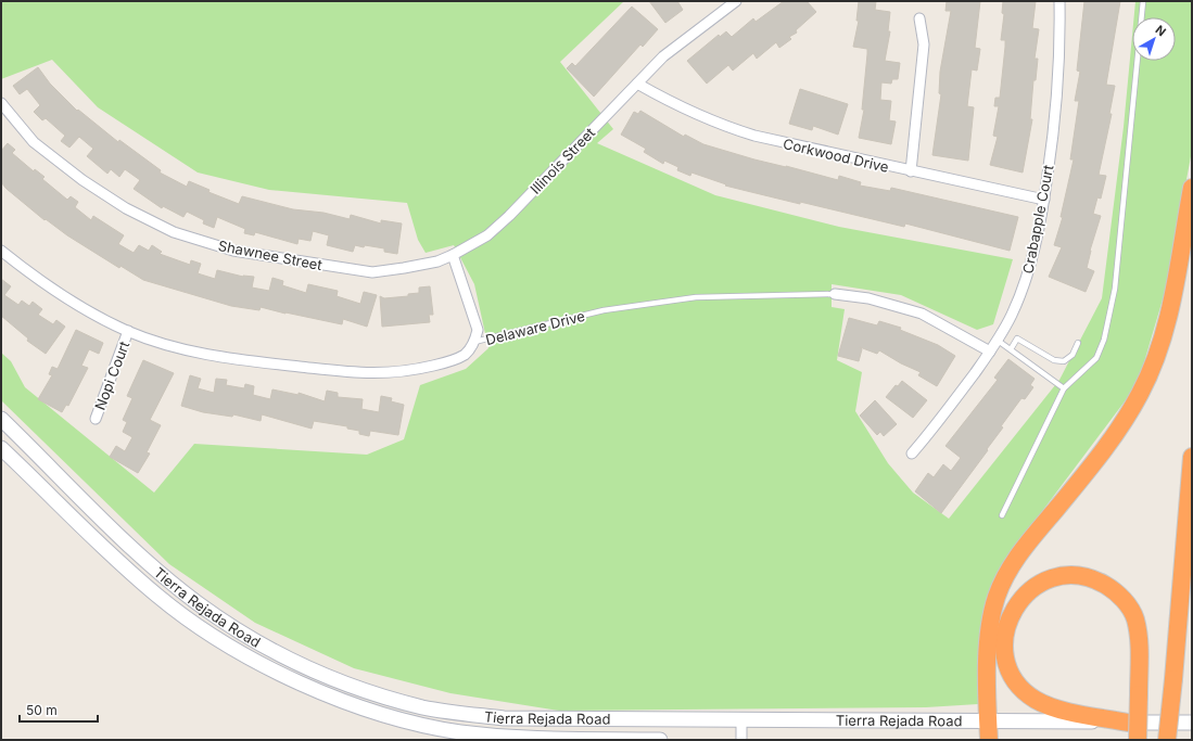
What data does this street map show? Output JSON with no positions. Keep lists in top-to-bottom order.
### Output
{
  "streets": {
    "main road": ["Tierra Rejada Road"],
    "street": [
      "Corkwood Drive",
      "Illinois Street",
      "Crabapple Court",
      "Shawnee Street",
      "Delaware Drive",
      "Nopi Court"
    ]
  },
  "crossings": [
    ["Corkwood Drive", "Illinois Street"],
    ["Corkwood Drive", "Crabapple Court"],
    ["Illinois Street", "Shawnee Street"],
    ["Crabapple Court", "Delaware Drive"],
    ["Delaware Drive", "Nopi Court"]
  ],
  "scale_bar": "50 m",
  "north": "top right"
}
